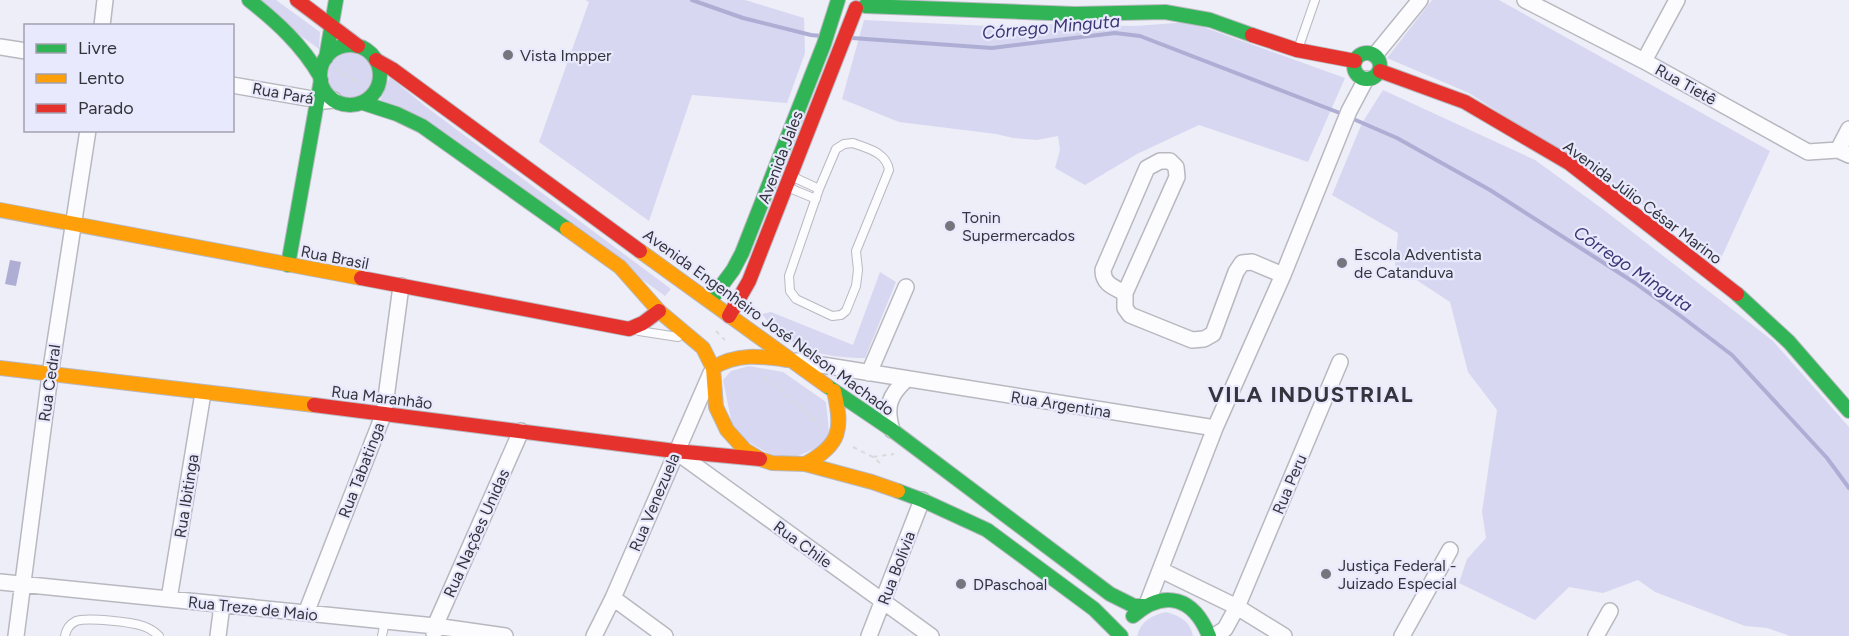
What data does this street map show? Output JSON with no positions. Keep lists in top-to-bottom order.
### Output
{
  "streets": {
    "street": [
      "Rua Tietê",
      "Rua Pará",
      "Avenida Jales",
      "Avenida Júlio César Marino",
      "Rua Brasil",
      "Avenida Engenheiro José Nelson Machado",
      "Rua Cedral",
      "Rua Maranhão",
      "Rua Argentina",
      "Rua Tabatinga",
      "Rua Peru",
      "Rua Ibitinga",
      "Rua Venezuela",
      "Rua Nações Unidas",
      "Rua Chile",
      "Rua Bolívia",
      "Rua Treze de Maio"
    ]
  },
  "crossings": [
    ["Avenida Jales", "Avenida Engenheiro José Nelson Machado"],
    ["Rua Brasil", "Rua Cedral"],
    ["Rua Brasil", "Rua Tabatinga"],
    ["Avenida Engenheiro José Nelson Machado", "Rua Maranhão"],
    ["Avenida Engenheiro José Nelson Machado", "Rua Argentina"],
    ["Avenida Engenheiro José Nelson Machado", "Rua Venezuela"],
    ["Rua Cedral", "Rua Maranhão"],
    ["Rua Cedral", "Rua Treze de Maio"],
    ["Rua Maranhão", "Rua Argentina"],
    ["Rua Maranhão", "Rua Tabatinga"],
    ["Rua Maranhão", "Rua Ibitinga"],
    ["Rua Maranhão", "Rua Venezuela"],
    ["Rua Maranhão", "Rua Nações Unidas"],
    ["Rua Maranhão", "Rua Chile"],
    ["Rua Argentina", "Rua Venezuela"],
    ["Rua Tabatinga", "Rua Treze de Maio"],
    ["Rua Ibitinga", "Rua Treze de Maio"],
    ["Rua Venezuela", "Rua Chile"],
    ["Rua Nações Unidas", "Rua Treze de Maio"],
    ["Rua Chile", "Rua Bolívia"]
  ],
  "districts": ["VILA INDUSTRIAL"],
  "water": ["Córrego Minguta"],
  "places": [
    "Vista Impper",
    "Tonin Supermercados",
    "Escola Adventista de Catanduva",
    "Justiça Federal - Juizado Especial",
    "DPaschoal"
  ],
  "legend": ["Livre", "Lento", "Parado"]
}
